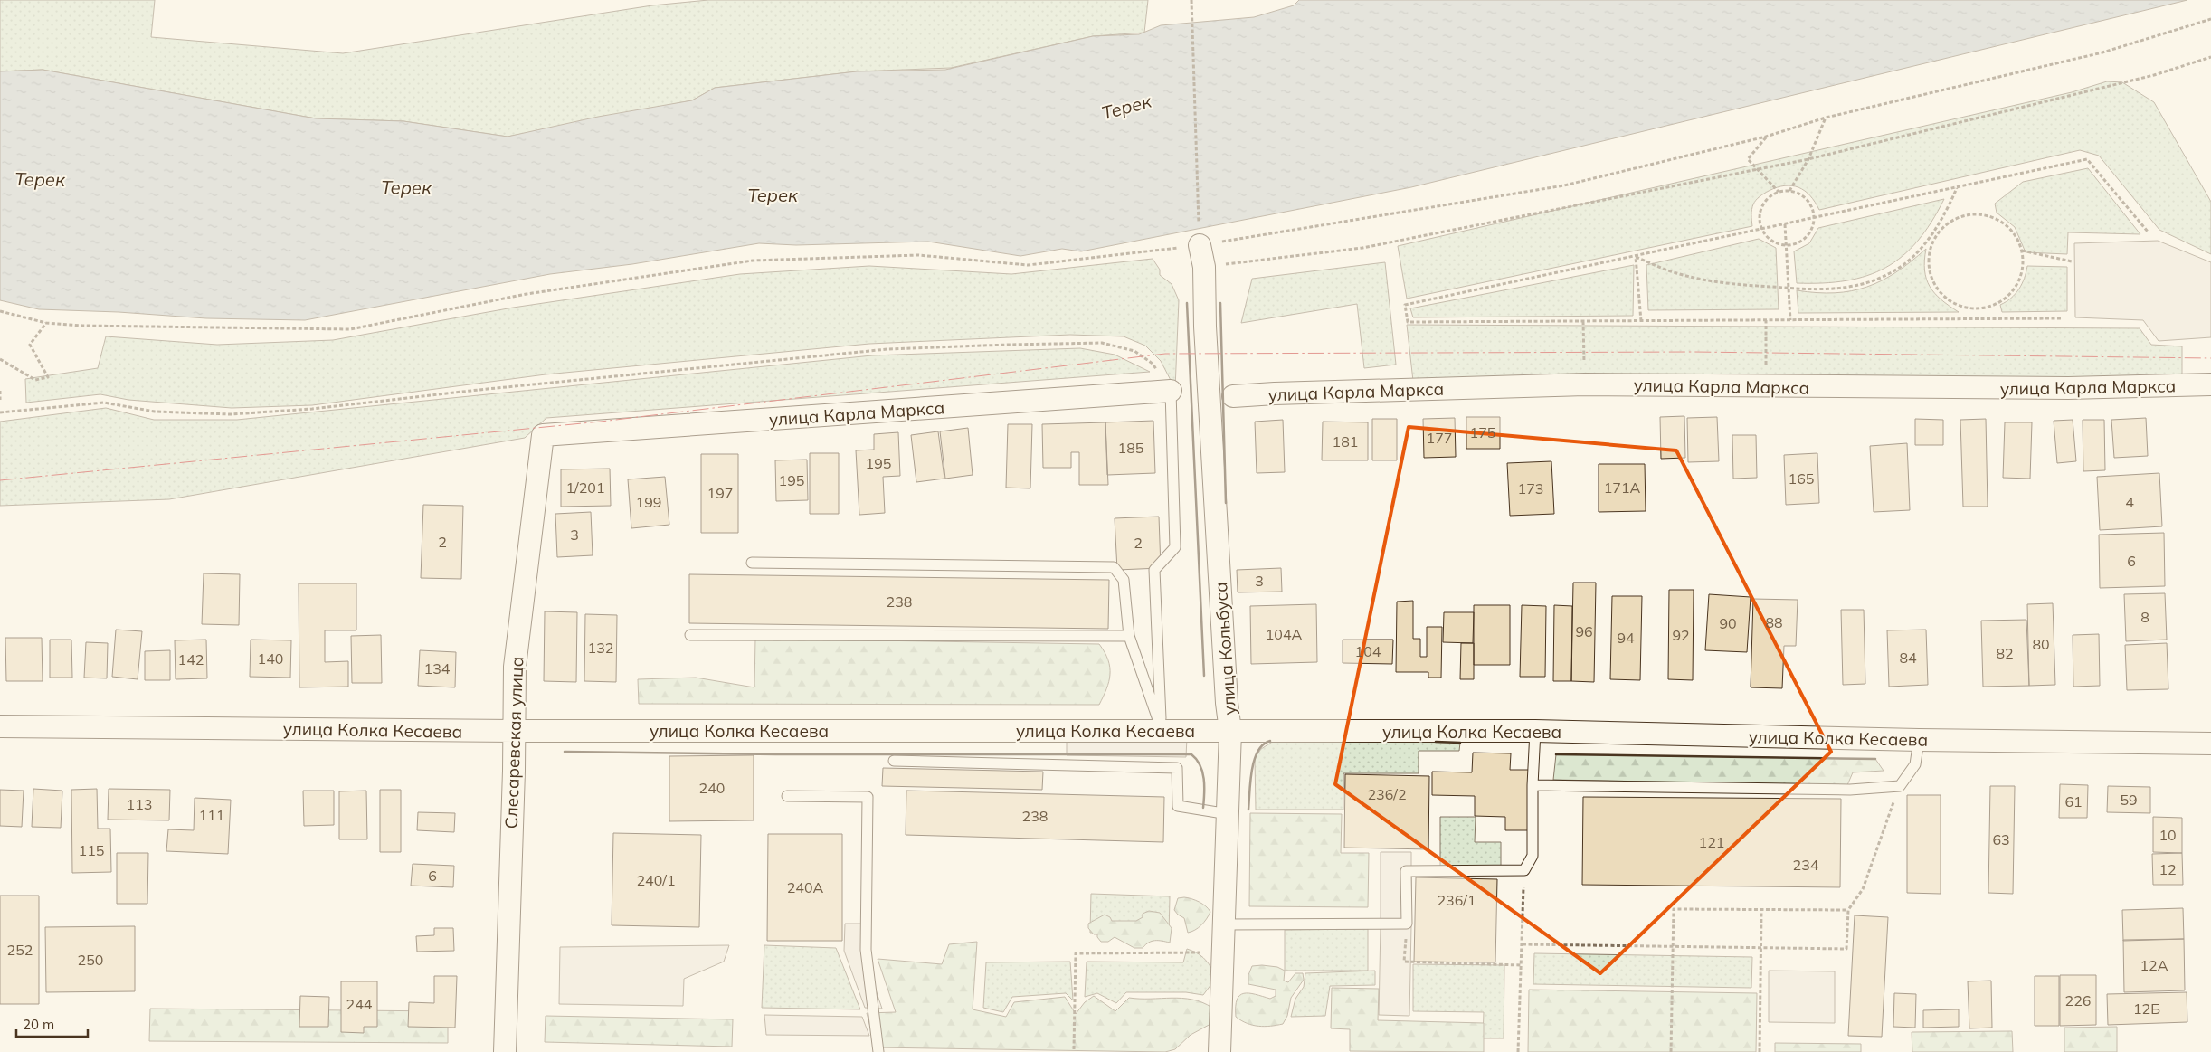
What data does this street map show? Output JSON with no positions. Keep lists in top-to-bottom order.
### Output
{
  "streets": {
    "street": [
      "улица Карла Маркса",
      "улица Кольбуса",
      "улица Колка Кесаева",
      "Слесаревская улица"
    ]
  },
  "crossings": [
    ["улица Карла Маркса", "Слесаревская улица"],
    ["улица Кольбуса", "улица Колка Кесаева"],
    ["улица Колка Кесаева", "Слесаревская улица"]
  ],
  "water": ["Терек"],
  "house_numbers": [
    "175",
    "177",
    "181",
    "185",
    "195",
    "165",
    "195",
    "1/201",
    "171А",
    "173",
    "197",
    "199",
    "4",
    "3",
    "2",
    "2",
    "6",
    "3",
    "238",
    "8",
    "88",
    "90",
    "96",
    "104А",
    "92",
    "94",
    "80",
    "132",
    "104",
    "82",
    "84",
    "140",
    "142",
    "134",
    "240",
    "236/2",
    "59",
    "61",
    "113",
    "111",
    "238",
    "10",
    "63",
    "121",
    "115",
    "234",
    "12",
    "6",
    "240/1",
    "240А",
    "236/1",
    "252",
    "250",
    "12А",
    "226",
    "244",
    "12Б"
  ],
  "scale_bar": "20 m"
}
